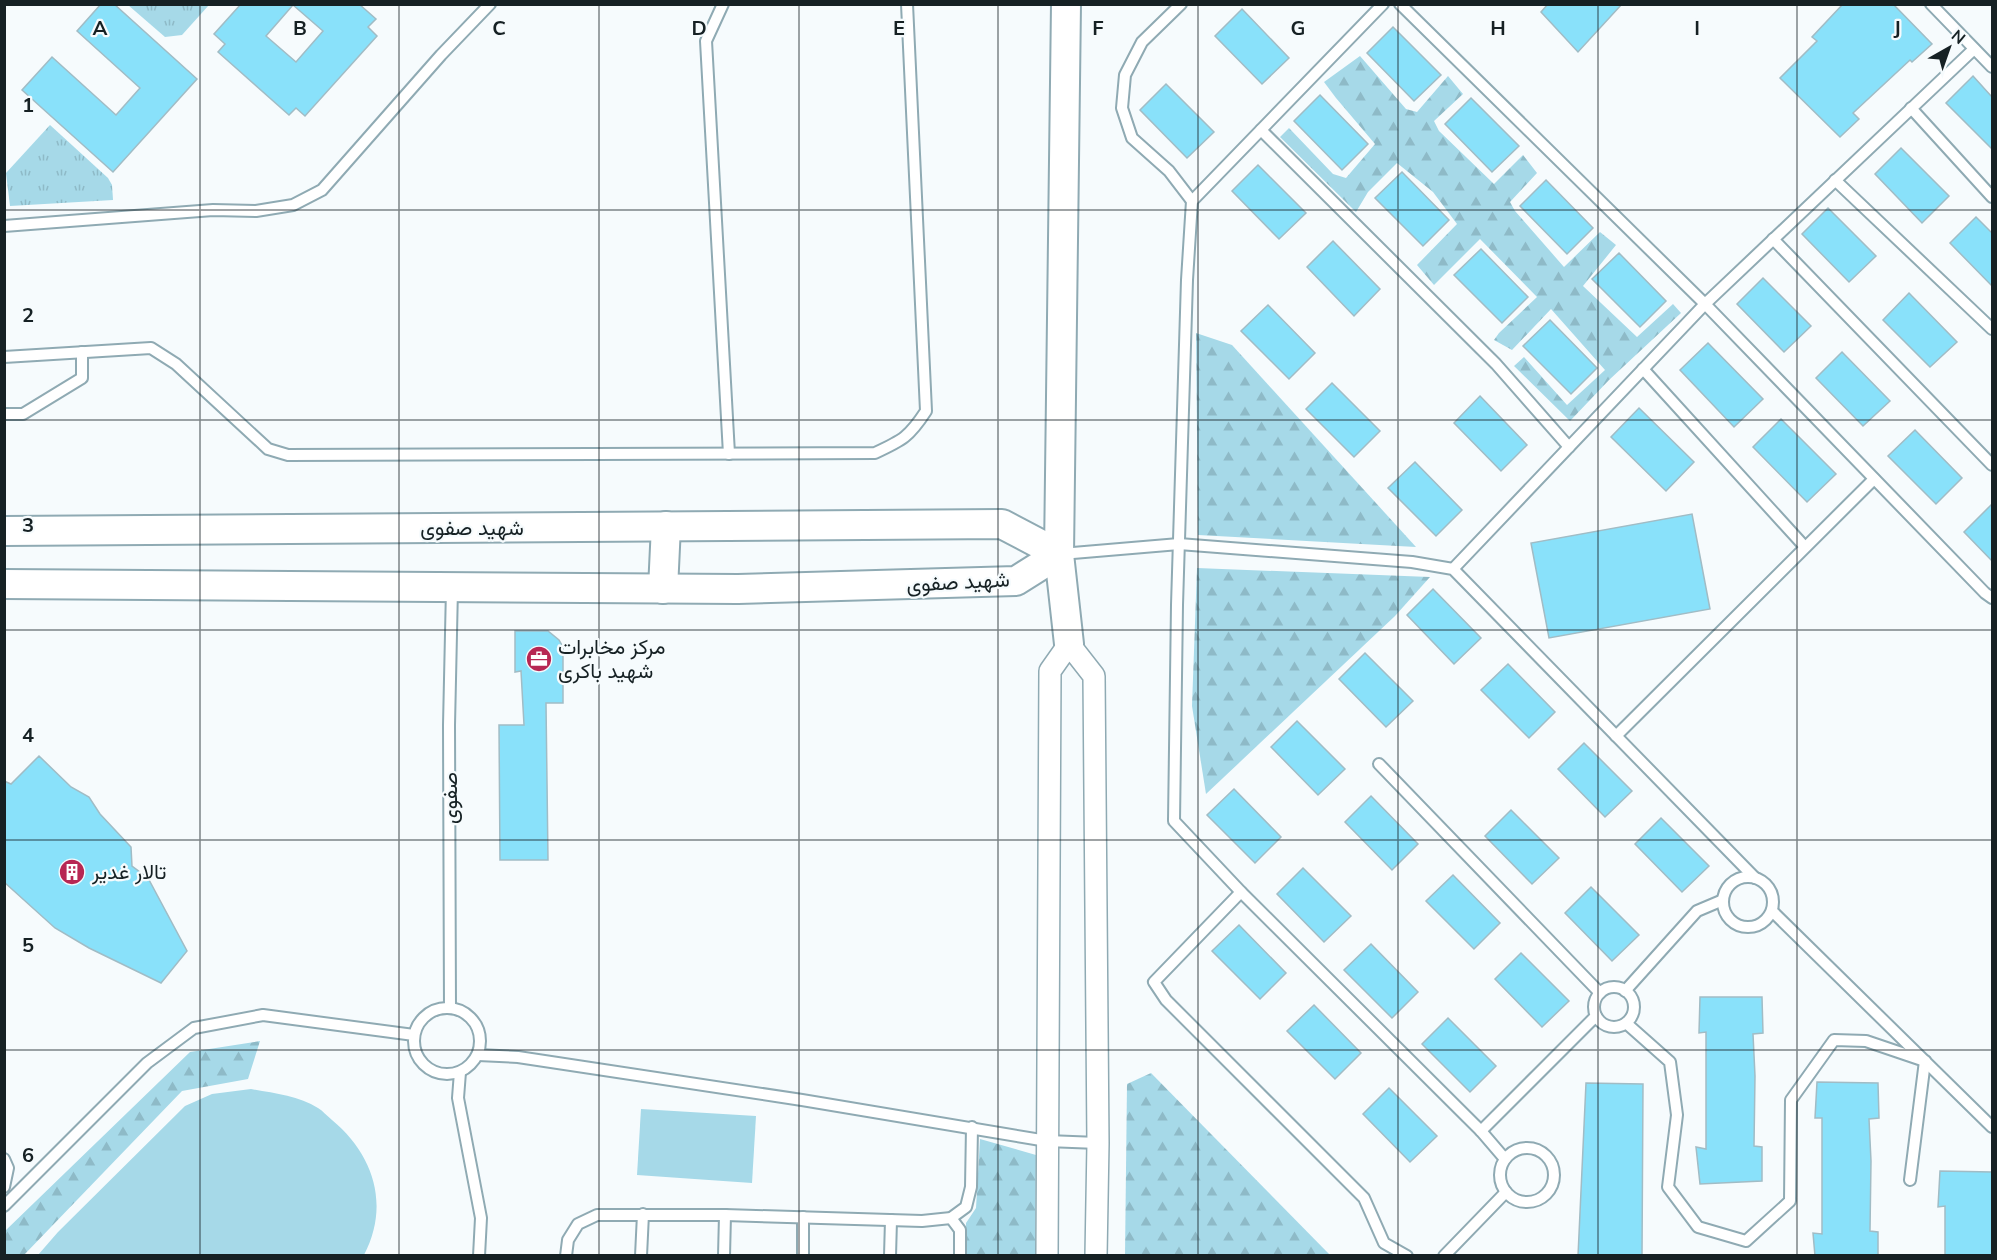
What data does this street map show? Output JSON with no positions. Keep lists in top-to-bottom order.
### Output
{
  "streets": {
    "street": ["شهید صفوی"],
    "lane": ["صفوی"]
  },
  "crossings": [
    ["شهید صفوی", "صفوی"]
  ],
  "places": {
    "office": ["مرکز مخابرات شهید باکری"],
    "building": ["تالار غدیر"]
  },
  "north": "top right",
  "grid": {
    "columns": [
      "A",
      "B",
      "C",
      "D",
      "E",
      "F",
      "G",
      "H",
      "I",
      "J"
    ],
    "rows": [
      "1",
      "2",
      "3",
      "4",
      "5",
      "6"
    ]
  }
}
